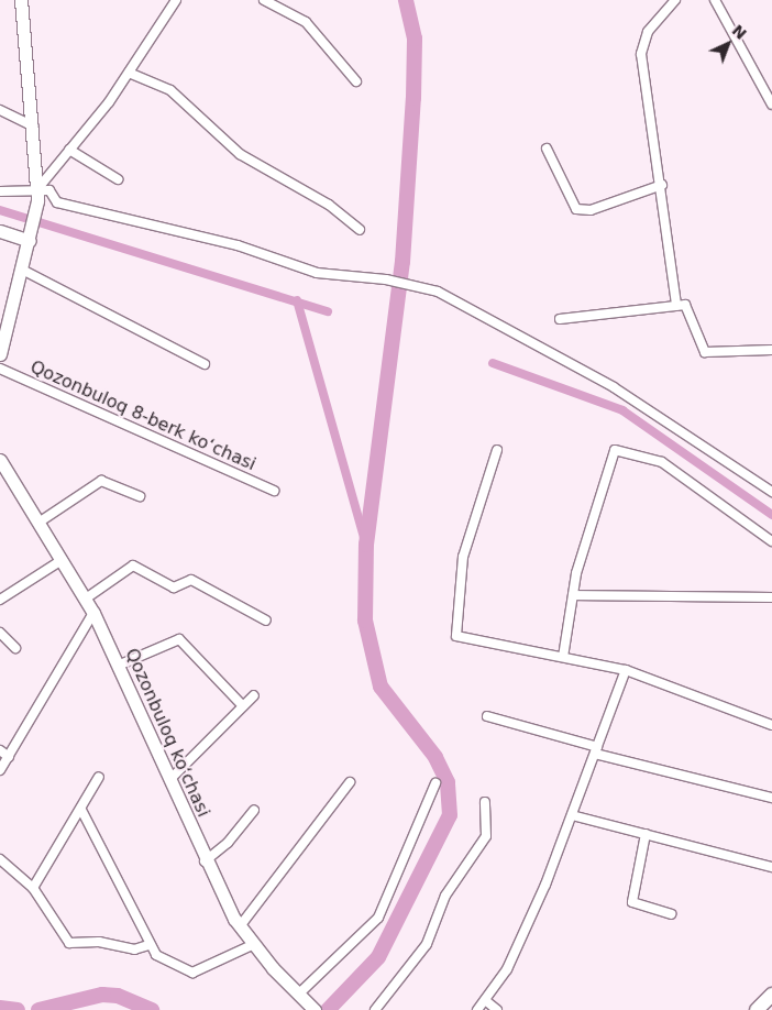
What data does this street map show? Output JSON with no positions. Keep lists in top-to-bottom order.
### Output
{
  "streets": {
    "main road": ["Qozonbuloq koʻchasi"],
    "street": ["Qozonbuloq 8-berk koʻchasi"]
  },
  "north": "top right"
}
